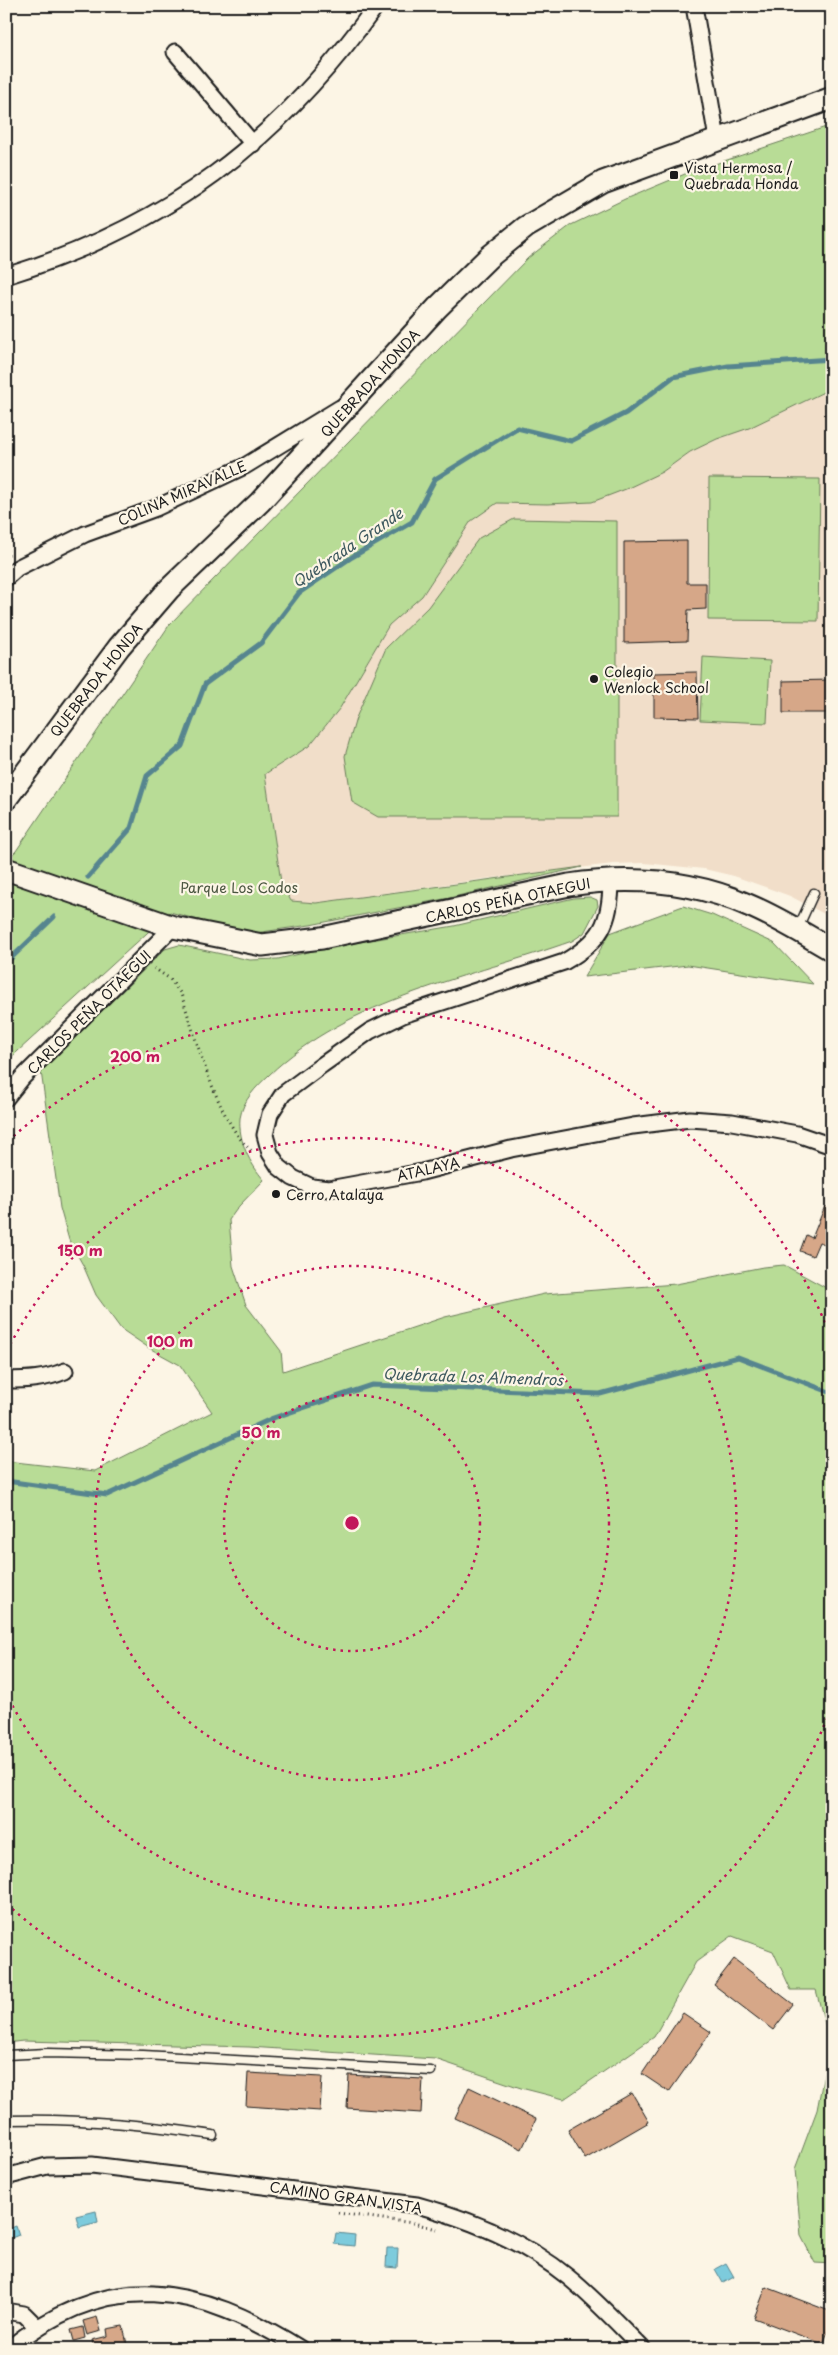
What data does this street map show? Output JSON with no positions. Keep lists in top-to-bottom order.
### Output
{
  "streets": {
    "street": [
      "QUEBRADA HONDA",
      "COLINA MIRAVALLE",
      "CARLOS PEÑA OTAEGUI",
      "ATALAYA",
      "CAMINO GRAN VISTA"
    ]
  },
  "crossings": [
    ["QUEBRADA HONDA", "COLINA MIRAVALLE"],
    ["CARLOS PEÑA OTAEGUI", "ATALAYA"]
  ],
  "water": ["Quebrada Grande", "Quebrada Los Almendros"],
  "parks": ["Parque Los Codos"],
  "places": {
    "transit": ["Vista Hermosa / Quebrada Honda"],
    "other": ["Colegio Wenlock School", "Cerro Atalaya"]
  },
  "rings": [
    "200 m",
    "150 m",
    "100 m",
    "50 m"
  ]
}
